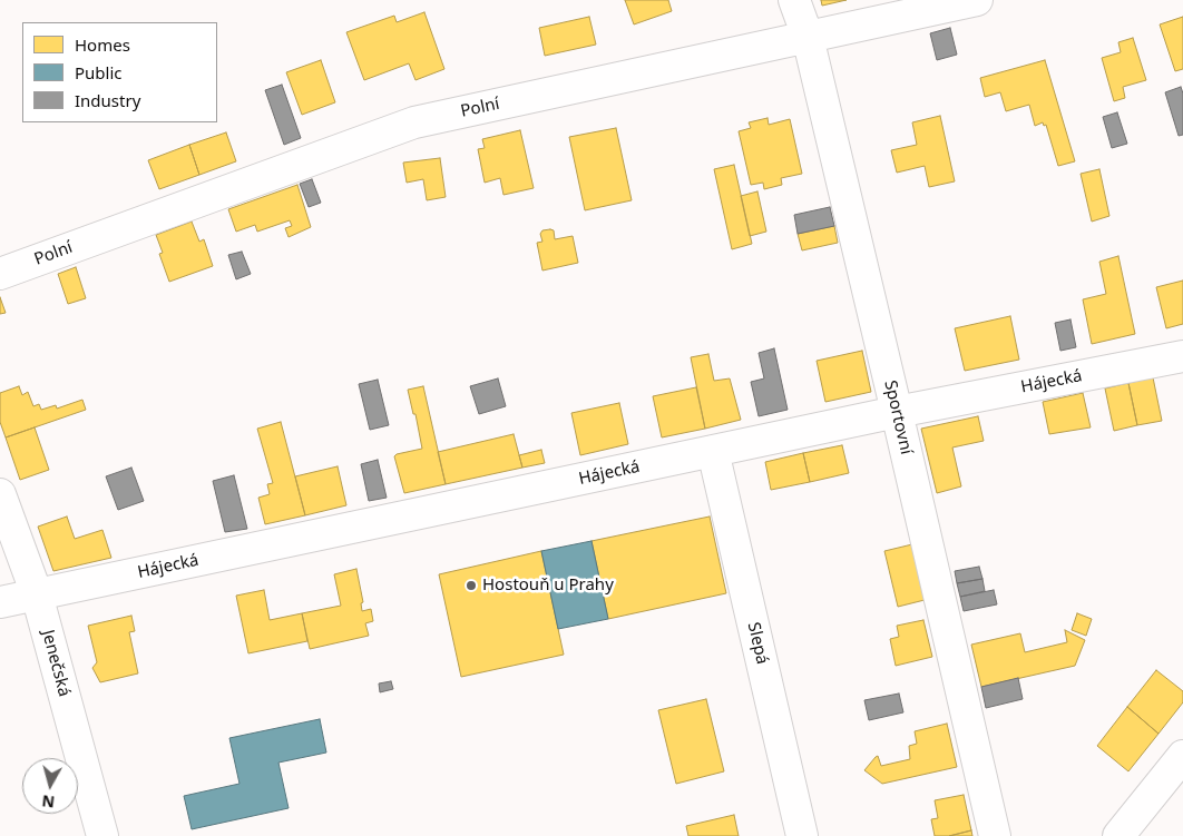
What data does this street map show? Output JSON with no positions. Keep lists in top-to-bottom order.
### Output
{
  "streets": {
    "street": [
      "Polní",
      "Hájecká",
      "Sportovní",
      "Slepá",
      "Jenečská"
    ]
  },
  "crossings": [
    ["Polní", "Sportovní"],
    ["Hájecká", "Sportovní"],
    ["Hájecká", "Slepá"],
    ["Hájecká", "Jenečská"]
  ],
  "places": ["Hostouň u Prahy"],
  "legend": ["Homes", "Public", "Industry"],
  "north": "bottom"
}
